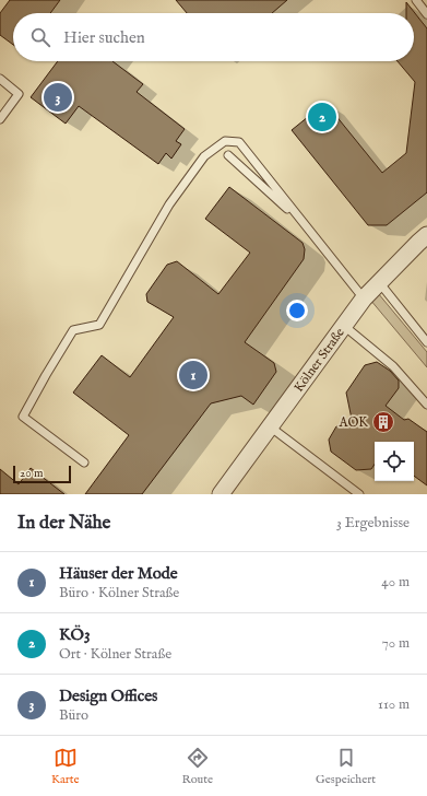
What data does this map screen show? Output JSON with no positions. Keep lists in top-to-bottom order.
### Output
{
  "streets": {
    "street": ["Kölner Straße"]
  },
  "places": {
    "building": ["AOK"]
  },
  "scale_bar": "20 m",
  "page": {
    "search": "Hier suchen",
    "pins": ["3", "2", "1"],
    "scale": "20 m",
    "heading": ["In der Nähe", "3 Ergebnisse"],
    "list": [
      {
        "mark": "1",
        "name": "Häuser der Mode",
        "note": "Büro · Kölner Straße",
        "value": "40 m"
      },
      {
        "mark": "2",
        "name": "KÖ3",
        "note": "Ort · Kölner Straße",
        "value": "70 m"
      },
      {
        "mark": "3",
        "name": "Design Offices",
        "note": "Büro",
        "value": "110 m"
      }
    ],
    "nav": ["Karte", "Route", "Gespeichert"]
  }
}
